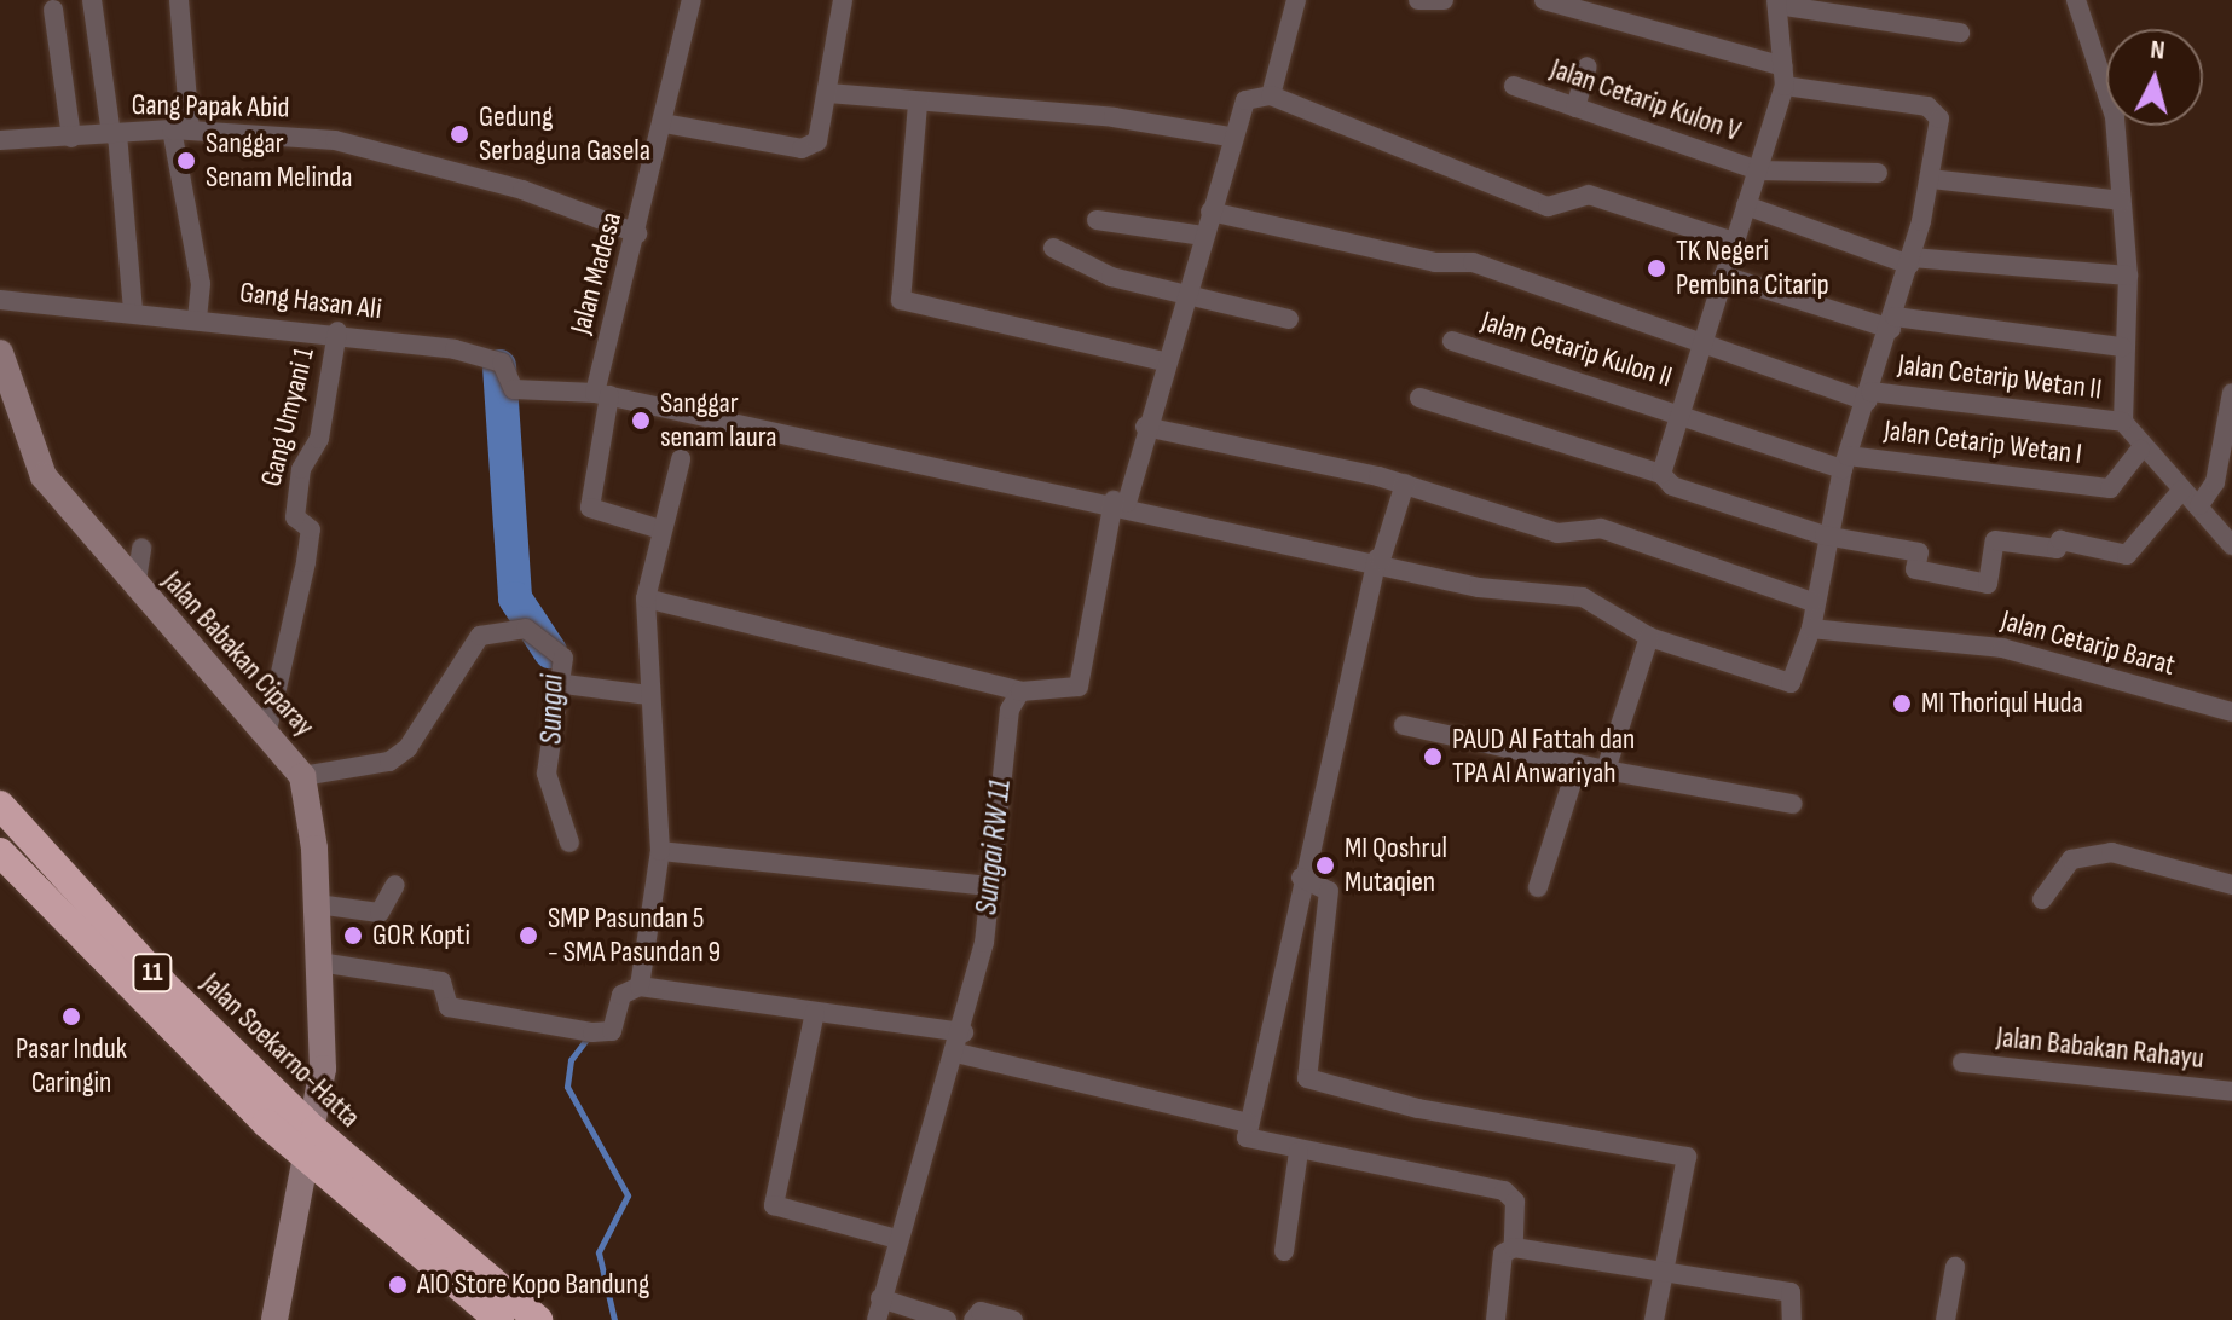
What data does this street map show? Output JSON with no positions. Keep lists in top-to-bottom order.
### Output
{
  "streets": {
    "highway": ["11", "Jalan Soekarno-Hatta"],
    "street": [
      "Jalan Cetarip Kulon V",
      "Gang Papak Abid",
      "Jalan Madesa",
      "Gang Hasan Ali",
      "Jalan Cetarip Kulon II",
      "Jalan Cetarip Wetan II",
      "Gang Umyani 1",
      "Jalan Cetarip Wetan I",
      "Jalan Cetarip Barat",
      "Jalan Babakan Ciparay",
      "Jalan Babakan Rahayu"
    ]
  },
  "crossings": [
    ["Gang Papak Abid", "Jalan Madesa"],
    ["Jalan Madesa", "Gang Hasan Ali"],
    ["Gang Hasan Ali", "Gang Umyani 1"],
    ["Jalan Cetarip Kulon II", "Jalan Cetarip Wetan I"],
    ["Gang Umyani 1", "Jalan Babakan Ciparay"],
    ["Jalan Babakan Ciparay", "Jalan Soekarno-Hatta"]
  ],
  "water": ["Sungai", "Sungai RW 11"],
  "places": [
    "Gedung Serbaguna Gasela",
    "Sanggar Senam Melinda",
    "TK Negeri Pembina Citarip",
    "Sanggar senam laura",
    "MI Thoriqul Huda",
    "PAUD Al Fattah dan TPA Al Anwariyah",
    "MI Qoshrul Mutaqien",
    "GOR Kopti",
    "SMP Pasundan 5 - SMA Pasundan 9",
    "Pasar Induk Caringin",
    "AIO Store Kopo Bandung"
  ],
  "north": "top"
}
